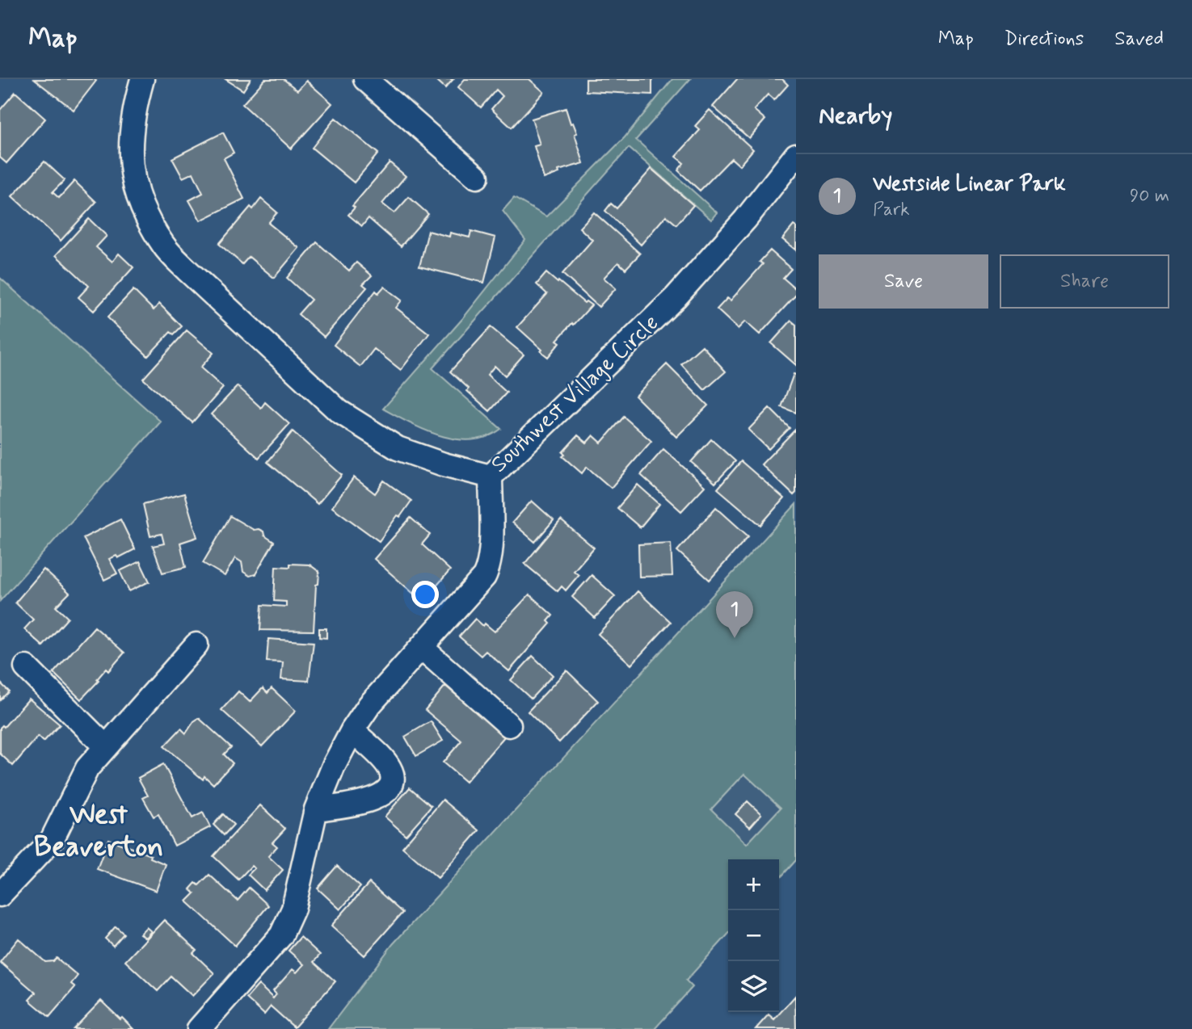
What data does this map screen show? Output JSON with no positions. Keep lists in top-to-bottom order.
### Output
{
  "streets": {
    "street": ["Southwest Village Circle"]
  },
  "districts": ["West Beaverton"],
  "page": {
    "header": "Map",
    "nav": ["Map", "Directions", "Saved"],
    "heading": "Nearby",
    "list": [
      {
        "mark": "1",
        "name": "Westside Linear Park",
        "note": "Park",
        "value": "90 m"
      }
    ],
    "buttons": ["Save", "Share"],
    "pins": "1",
    "map_buttons": ["+", "−"]
  }
}
